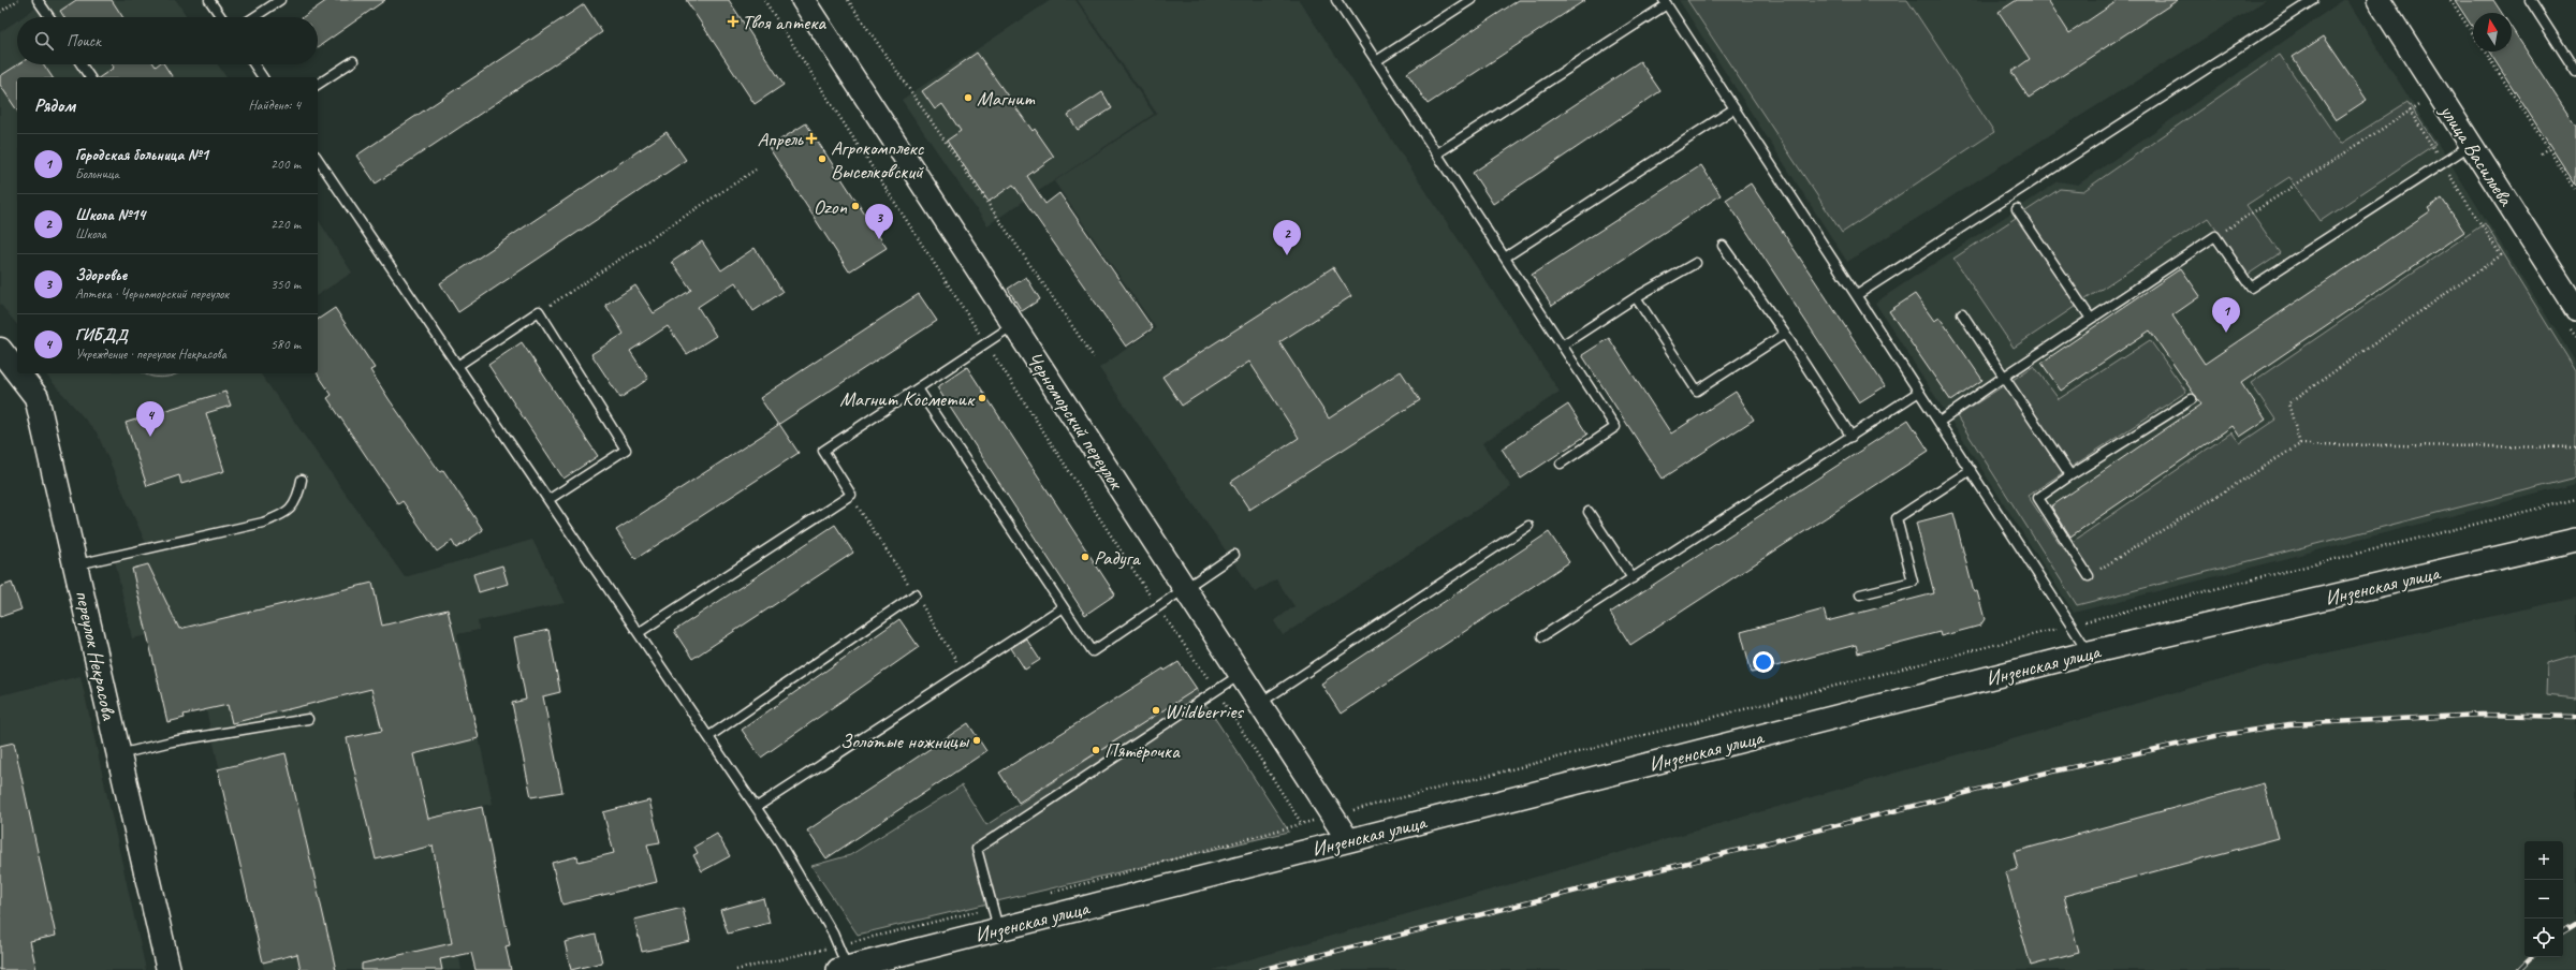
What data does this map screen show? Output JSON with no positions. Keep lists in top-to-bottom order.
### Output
{
  "streets": {
    "main road": ["переулок Некрасова"],
    "street": ["улица Васильева", "Черноморский переулок", "Инзенская улица"]
  },
  "crossings": [
    ["Черноморский переулок", "Инзенская улица"]
  ],
  "places": {
    "health": ["Твоя аптека", "Апрель"],
    "other": [
      "Магнит",
      "Агрокомплекс Выселковский",
      "Ozon",
      "Магнит Косметик",
      "Радуга",
      "Wildberries",
      "Золотые ножницы",
      "Пятёрочка"
    ]
  },
  "north": "top",
  "page": {
    "search": "Поиск",
    "heading": ["Рядом", "Найдено: 4"],
    "list": [
      {
        "mark": "1",
        "name": "Городская больница №1",
        "note": "Больница",
        "value": "200 m"
      },
      {
        "mark": "2",
        "name": "Школа №14",
        "note": "Школа",
        "value": "220 m"
      },
      {
        "mark": "3",
        "name": "Здоровье",
        "note": "Аптека · Черноморский переулок",
        "value": "350 m"
      },
      {
        "mark": "4",
        "name": "ГИБДД",
        "note": "Учреждение · переулок Некрасова",
        "value": "580 m"
      }
    ],
    "pins": [
      "3",
      "2",
      "1",
      "4"
    ],
    "map_buttons": ["+", "−"]
  }
}
